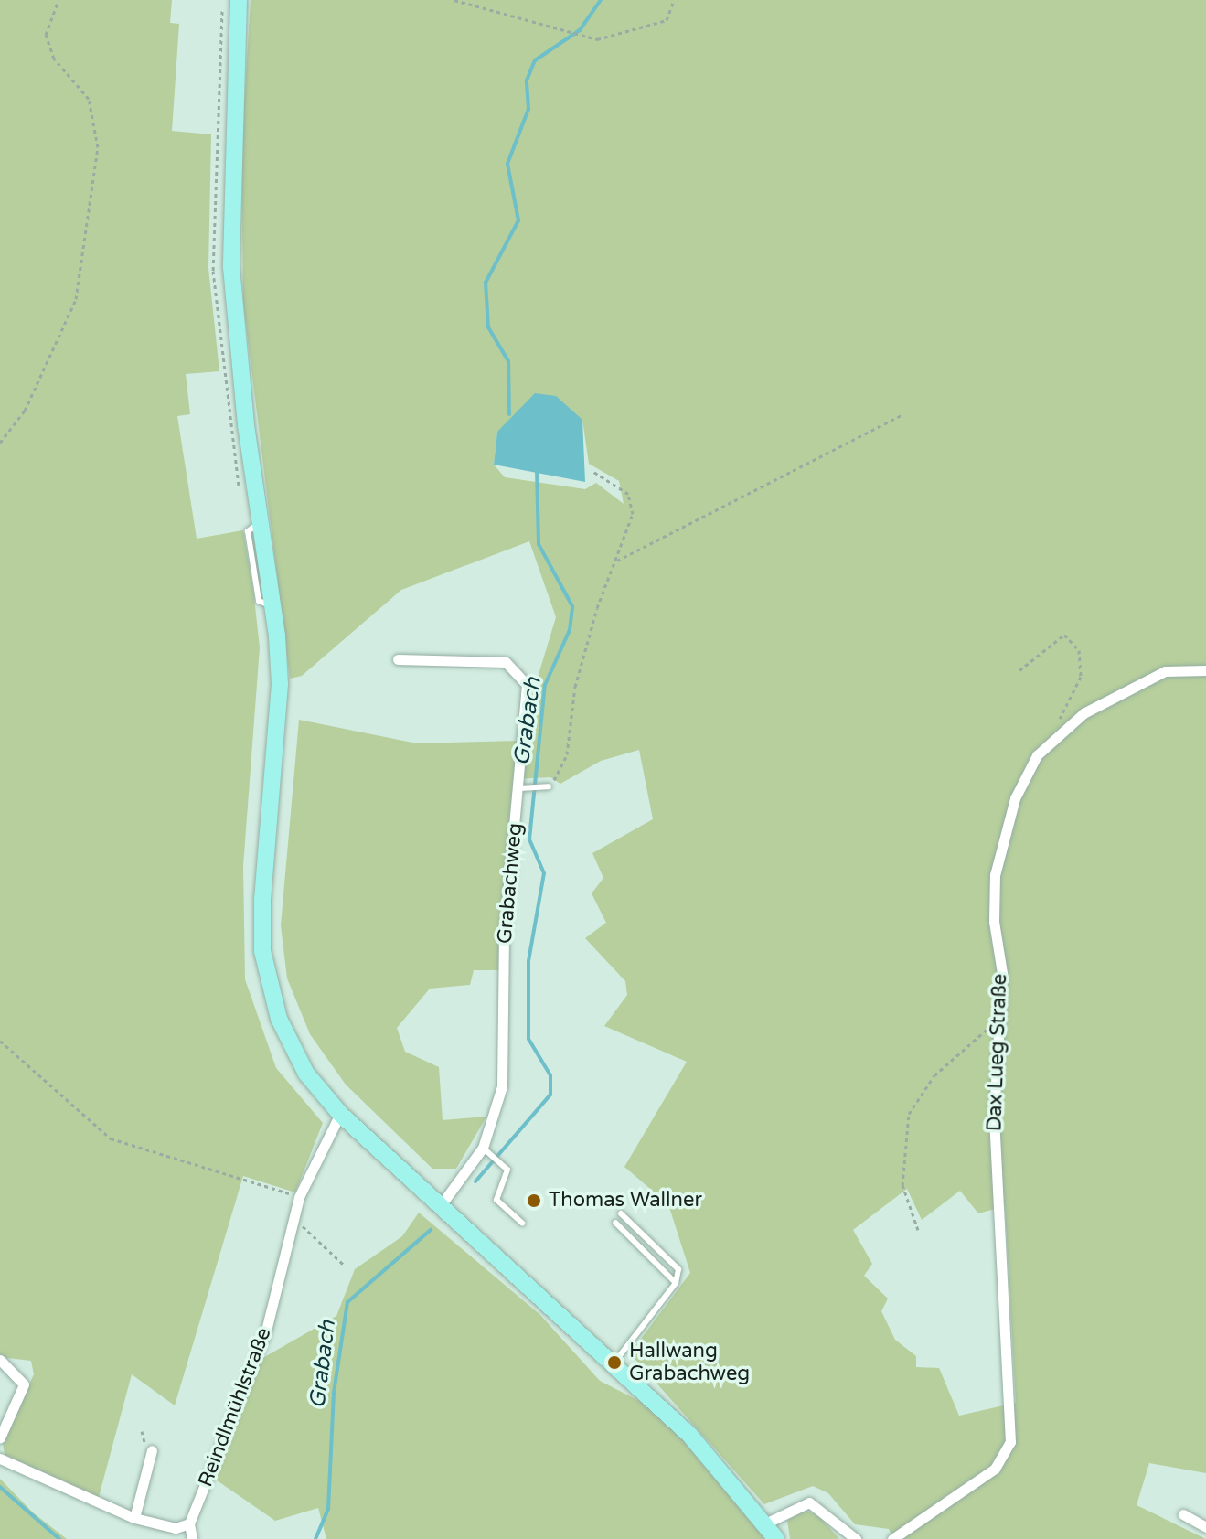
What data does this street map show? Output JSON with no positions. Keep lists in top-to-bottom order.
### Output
{
  "streets": {
    "street": ["Grabachweg", "Dax Lueg Straße", "Reindlmühlstraße"]
  },
  "water": ["Grabach"],
  "places": ["Thomas Wallner", "Hallwang Grabachweg"]
}
